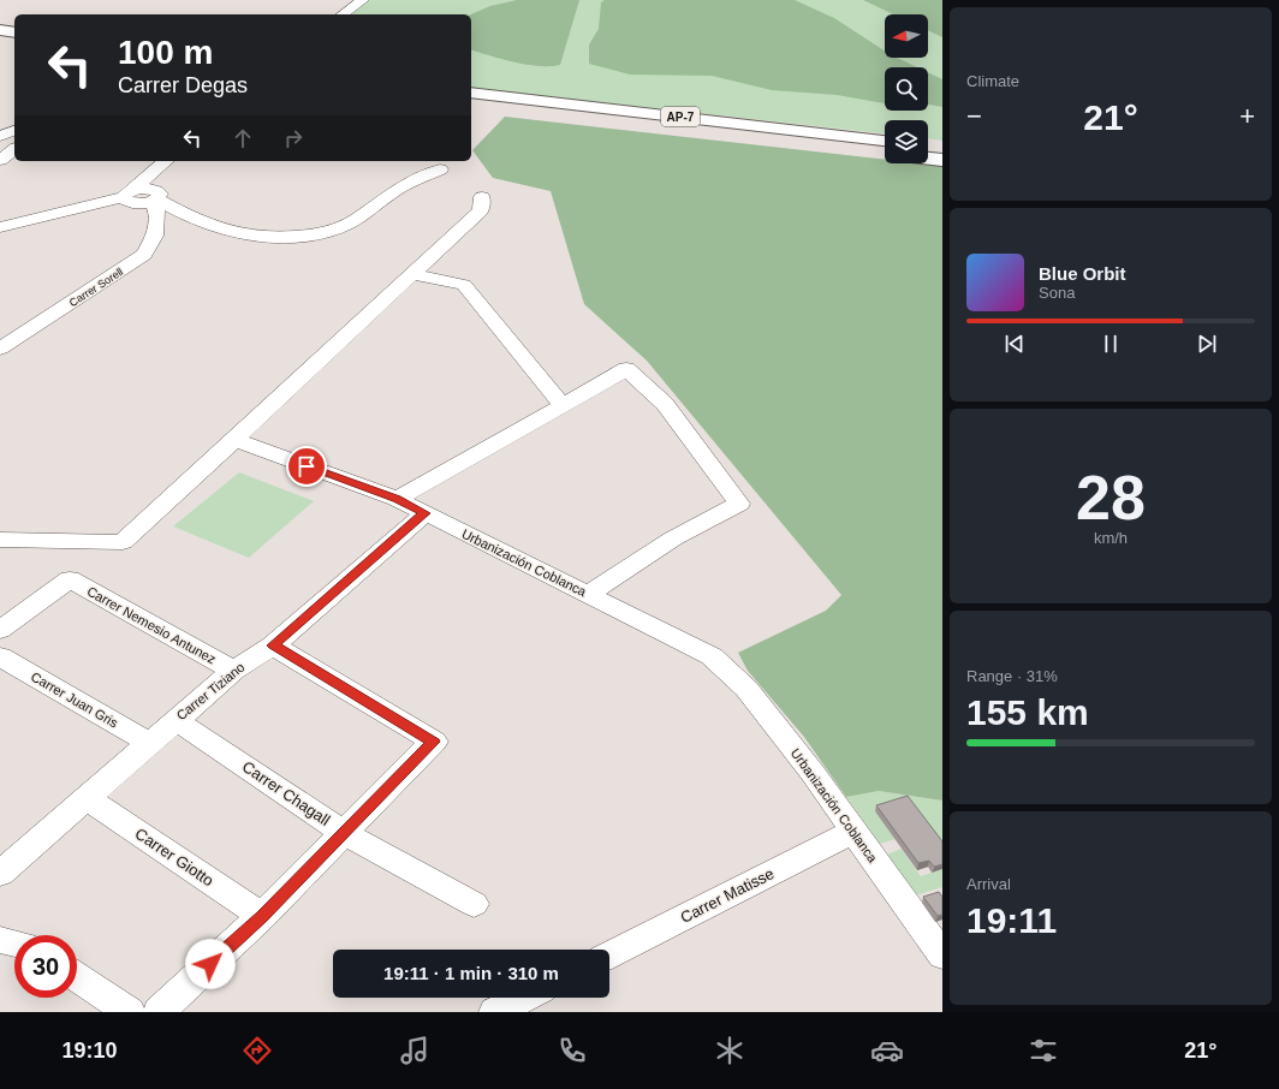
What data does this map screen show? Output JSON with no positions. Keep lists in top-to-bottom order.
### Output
{
  "streets": {
    "highway": ["AP-7"],
    "street": [
      "Carrer Sorell",
      "Urbanización Coblanca",
      "Carrer Nemesio Antunez",
      "Carrer Tiziano",
      "Carrer Juan Gris",
      "Carrer Chagall",
      "Carrer Giotto",
      "Carrer Matisse"
    ]
  },
  "crossings": [
    ["Urbanización Coblanca", "Carrer Tiziano"],
    ["Urbanización Coblanca", "Carrer Matisse"],
    ["Carrer Nemesio Antunez", "Carrer Tiziano"],
    ["Carrer Tiziano", "Carrer Juan Gris"],
    ["Carrer Tiziano", "Carrer Chagall"],
    ["Carrer Tiziano", "Carrer Giotto"]
  ],
  "north": "left",
  "page": {
    "tile": [
      "Climate",
      ["28", "km/h"],
      ["Range · 31%", "155 km"],
      ["Arrival", "19:11"]
    ],
    "turn": ["100 m", "Carrer Degas"],
    "heat": ["−", "21°", "+"],
    "song": ["Blue Orbit", "Sona"],
    "limit": "30",
    "trip": "19:11 · 1 min · 310 m",
    "tabs": ["19:10", "21°"]
  }
}
